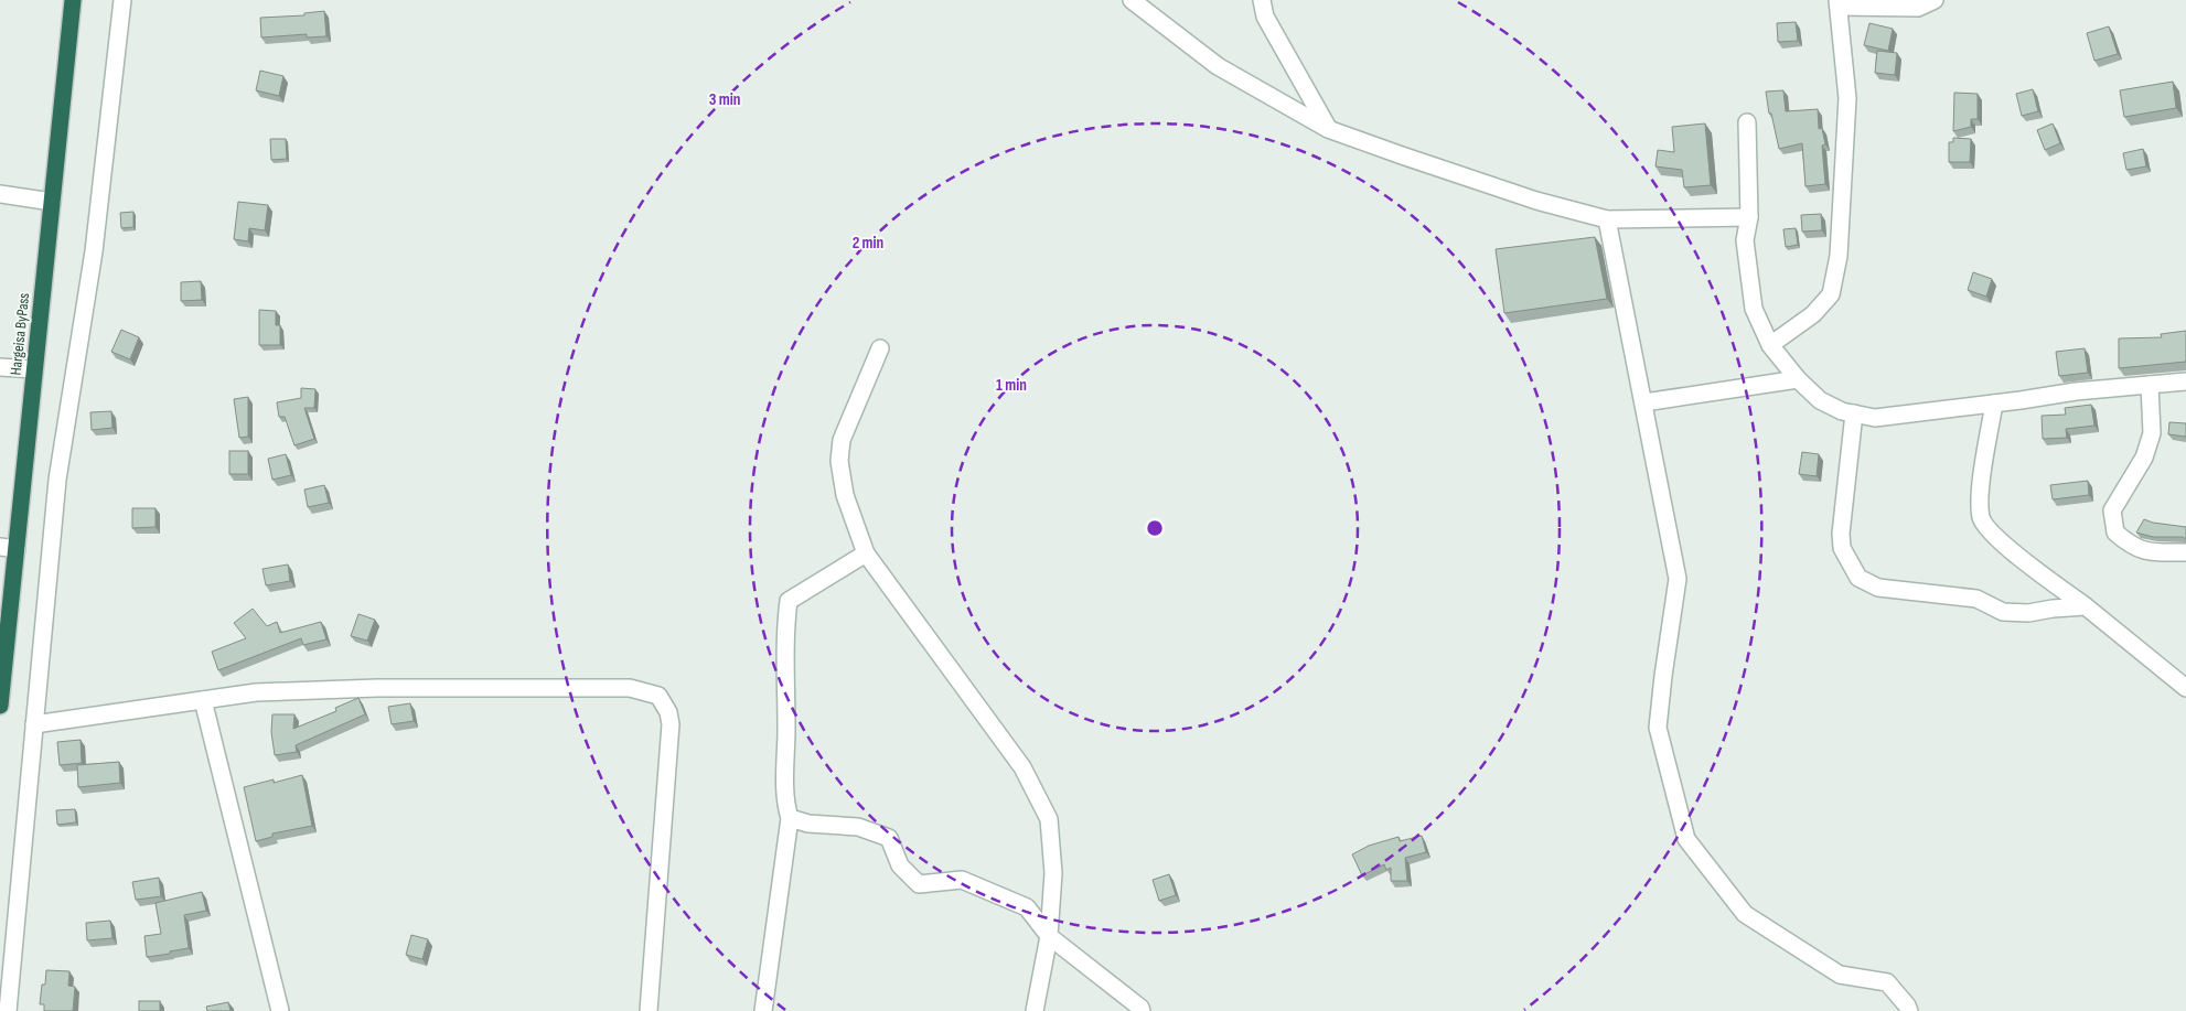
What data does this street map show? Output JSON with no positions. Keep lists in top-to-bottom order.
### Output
{
  "streets": {
    "highway": ["Hargeisa ByPass"]
  },
  "rings": ["3 min", "2 min", "1 min"]
}
